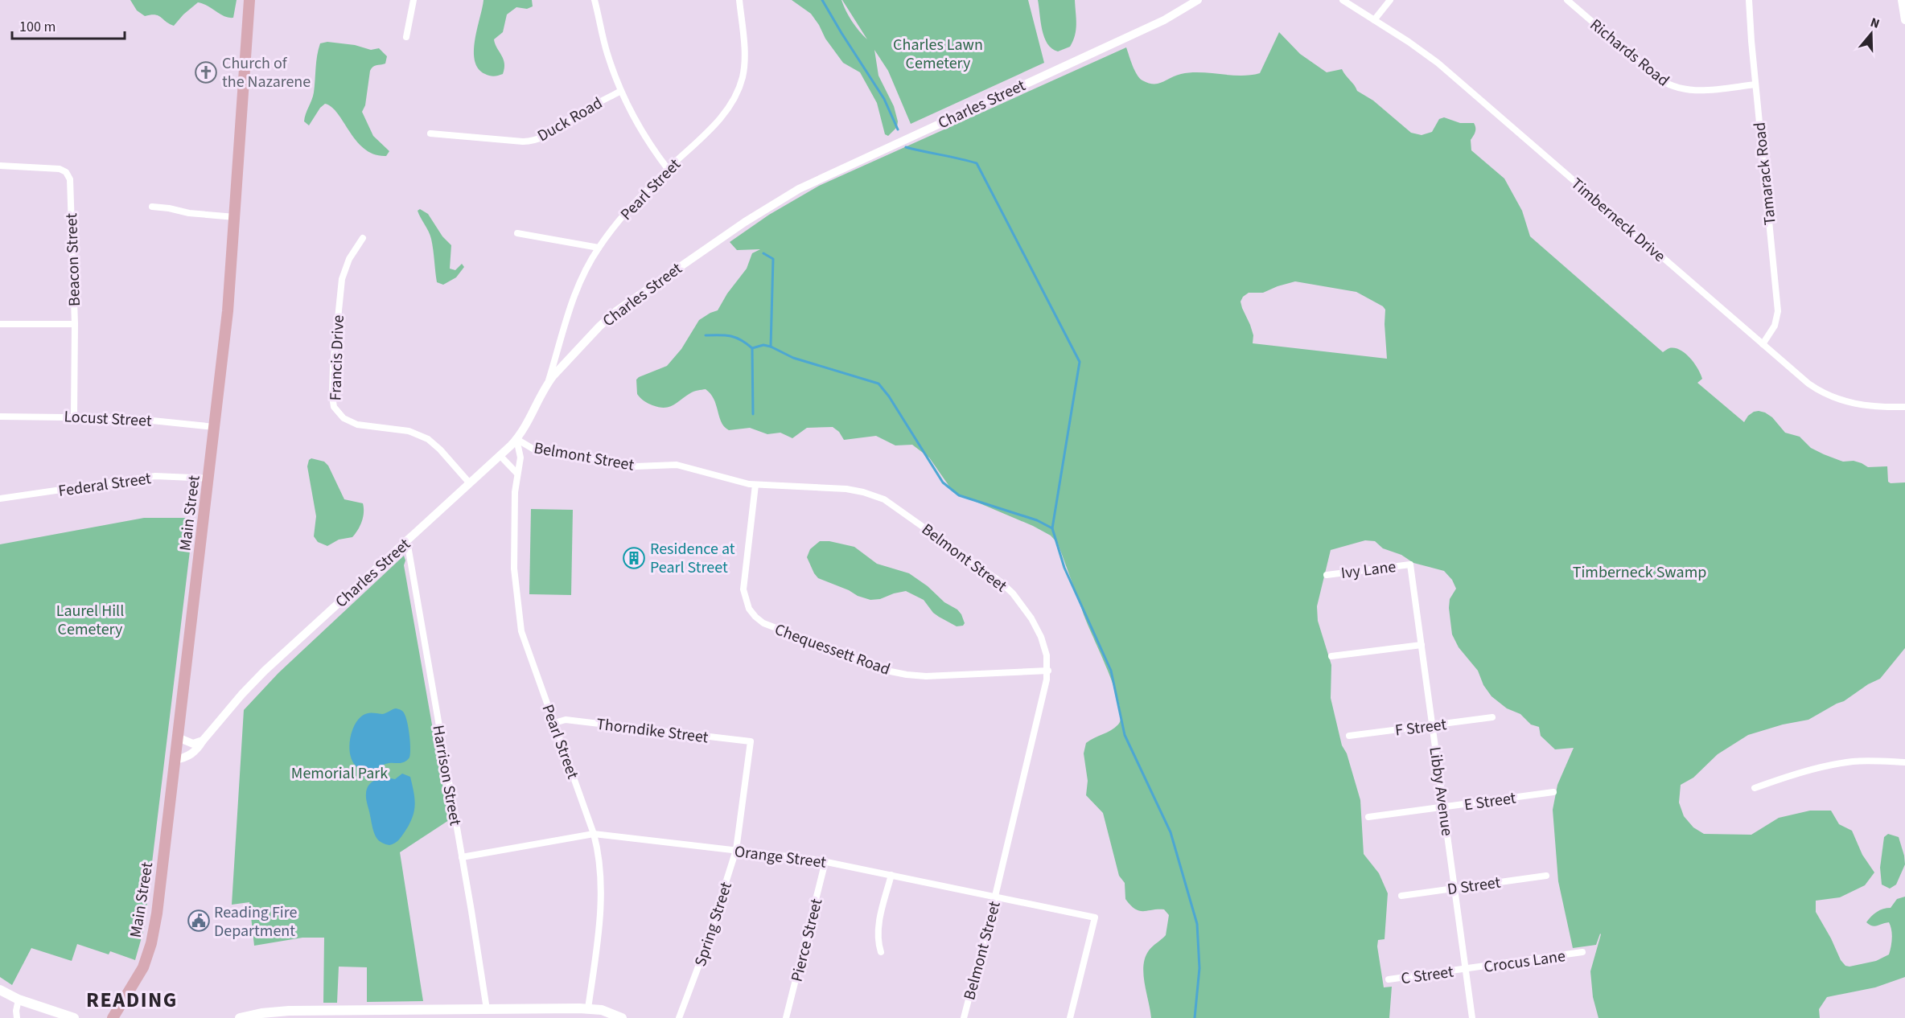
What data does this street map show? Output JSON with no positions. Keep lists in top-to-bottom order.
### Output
{
  "streets": {
    "main road": ["Main Street"],
    "street": [
      "Richards Road",
      "Charles Street",
      "Duck Road",
      "Tamarack Road",
      "Pearl Street",
      "Timberneck Drive",
      "Beacon Street",
      "Francis Drive",
      "Locust Street",
      "Belmont Street",
      "Federal Street",
      "Ivy Lane",
      "Chequessett Road",
      "F Street",
      "Thorndike Street",
      "Harrison Street",
      "Libby Avenue",
      "E Street",
      "Orange Street",
      "D Street",
      "Spring Street",
      "Pierce Street",
      "Crocus Lane",
      "C Street"
    ]
  },
  "crossings": [
    ["Richards Road", "Tamarack Road"],
    ["Charles Street", "Pearl Street"],
    ["Charles Street", "Francis Drive"],
    ["Charles Street", "Belmont Street"],
    ["Charles Street", "Main Street"],
    ["Charles Street", "Harrison Street"],
    ["Tamarack Road", "Timberneck Drive"],
    ["Pearl Street", "Belmont Street"],
    ["Pearl Street", "Thorndike Street"],
    ["Pearl Street", "Orange Street"],
    ["Beacon Street", "Locust Street"],
    ["Locust Street", "Main Street"],
    ["Belmont Street", "Chequessett Road"],
    ["Belmont Street", "Orange Street"],
    ["Federal Street", "Main Street"],
    ["Ivy Lane", "Libby Avenue"],
    ["F Street", "Libby Avenue"],
    ["Thorndike Street", "Spring Street"],
    ["Harrison Street", "Orange Street"],
    ["Libby Avenue", "E Street"],
    ["Libby Avenue", "D Street"],
    ["Libby Avenue", "Crocus Lane"],
    ["Libby Avenue", "C Street"],
    ["Orange Street", "Spring Street"],
    ["Orange Street", "Pierce Street"],
    ["Crocus Lane", "C Street"]
  ],
  "districts": ["READING"],
  "parks": [
    "Charles Lawn Cemetery",
    "Timberneck Swamp",
    "Laurel Hill Cemetery",
    "Memorial Park"
  ],
  "places": {
    "church": ["Church of the Nazarene"],
    "building": ["Residence at Pearl Street"],
    "public building": ["Reading Fire Department"]
  },
  "scale_bar": "100 m",
  "north": "top"
}
